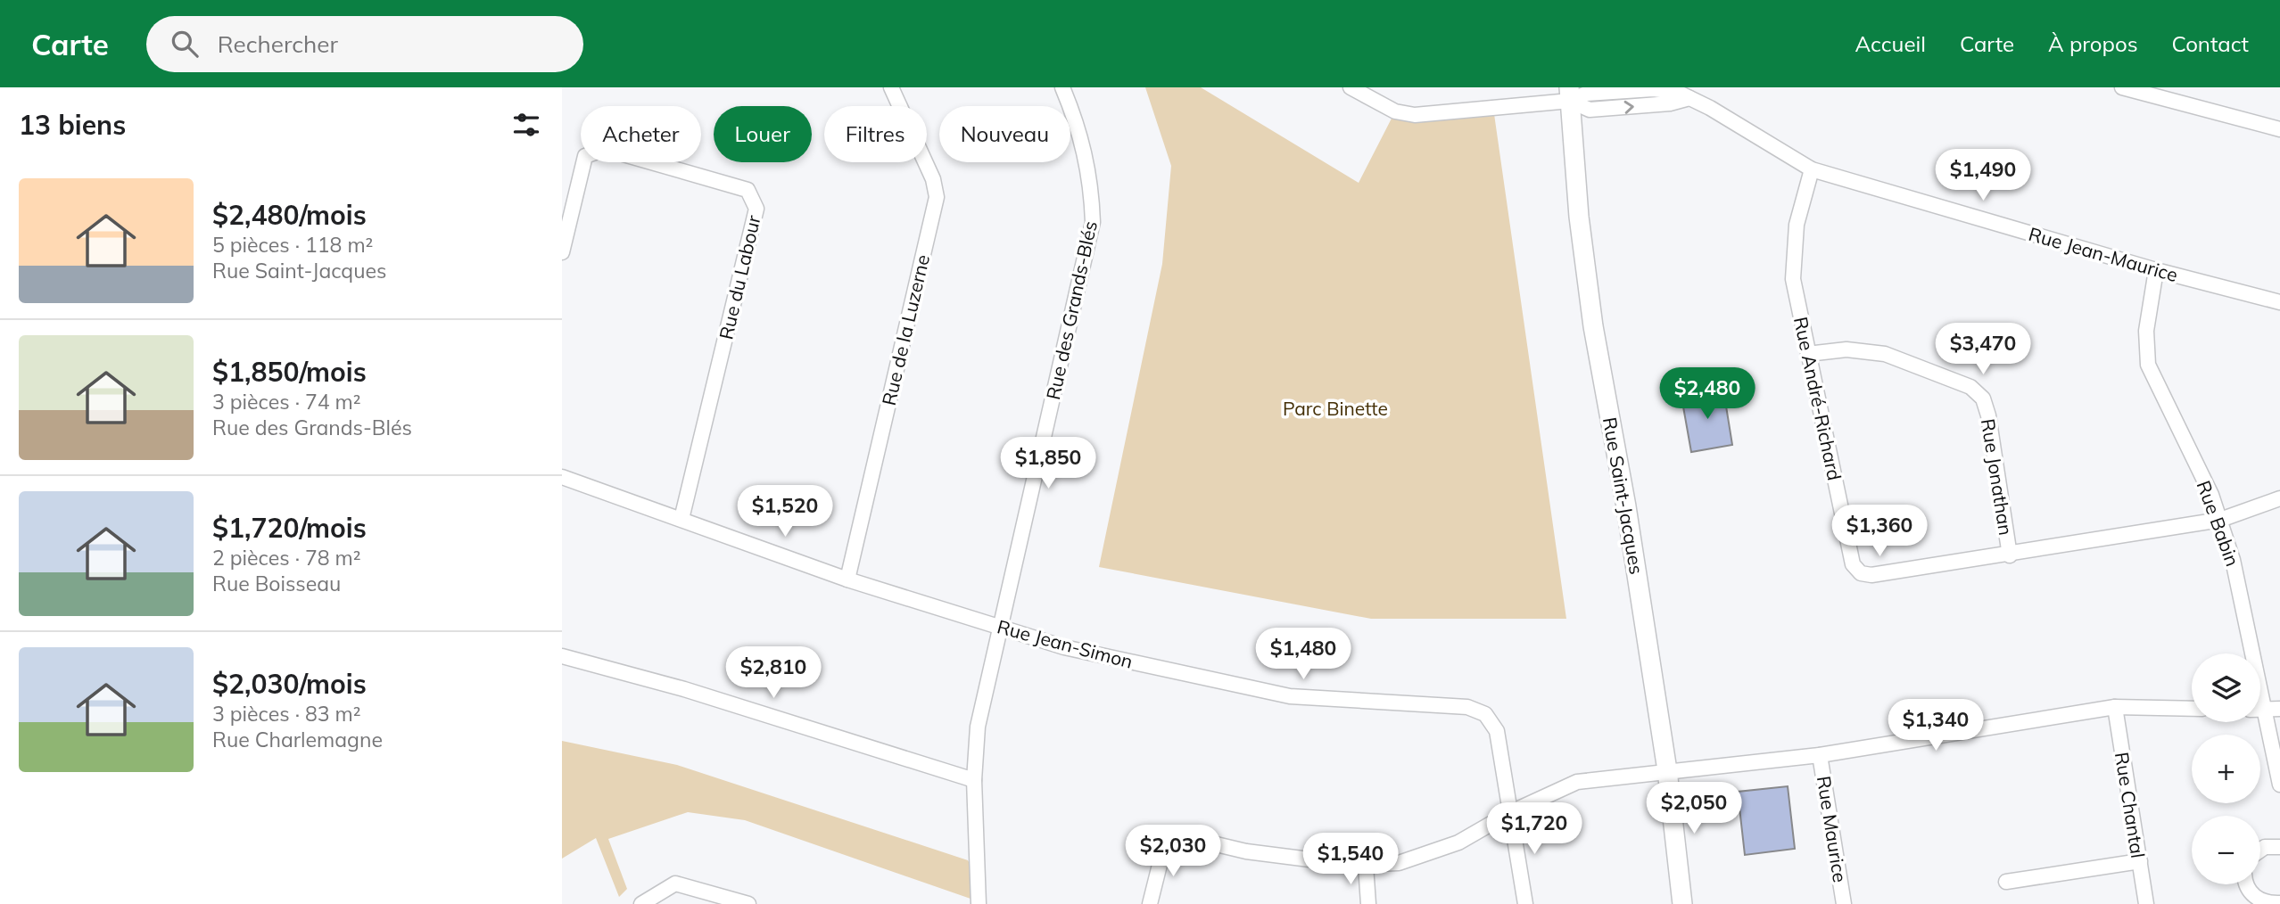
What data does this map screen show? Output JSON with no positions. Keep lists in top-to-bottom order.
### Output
{
  "streets": {
    "street": [
      "Rue Jean-Maurice",
      "Rue du Labour",
      "Rue des Grands-Blés",
      "Rue de la Luzerne",
      "Rue André-Richard",
      "Rue Jonathan",
      "Rue Saint-Jacques",
      "Rue Babin",
      "Rue Jean-Simon",
      "Rue Chantal",
      "Rue Maurice"
    ]
  },
  "crossings": [
    ["Rue Jean-Maurice", "Rue André-Richard"],
    ["Rue Jean-Maurice", "Rue Saint-Jacques"],
    ["Rue Jean-Maurice", "Rue Babin"],
    ["Rue du Labour", "Rue Jean-Simon"],
    ["Rue des Grands-Blés", "Rue Jean-Simon"],
    ["Rue de la Luzerne", "Rue Jean-Simon"],
    ["Rue André-Richard", "Rue Jonathan"],
    ["Rue André-Richard", "Rue Babin"]
  ],
  "parks": ["Parc Binette"],
  "page": {
    "header": "Carte",
    "search": "Rechercher",
    "nav": [
      "Accueil",
      "Carte",
      "À propos",
      "Contact"
    ],
    "heading": "13 biens",
    "chip": [
      "Acheter",
      "Louer",
      "Filtres",
      "Nouveau"
    ],
    "price": [
      "$1,490",
      "$3,470",
      "$2,480",
      "$1,850",
      "$1,520",
      "$1,360",
      "$1,480",
      "$2,810",
      "$1,340",
      "$2,050",
      "$1,720",
      "$2,030",
      "$1,540"
    ],
    "list": [
      {
        "name": "$2,480/mois",
        "note": "5 pièces · 118 m² · Rue Saint-Jacques"
      },
      {
        "name": "$1,850/mois",
        "note": "3 pièces · 74 m² · Rue des Grands-Blés"
      },
      {
        "name": "$1,720/mois",
        "note": "2 pièces · 78 m² · Rue Boisseau"
      },
      {
        "name": "$2,030/mois",
        "note": "3 pièces · 83 m² · Rue Charlemagne"
      }
    ],
    "map_buttons": ["+", "−"]
  }
}
